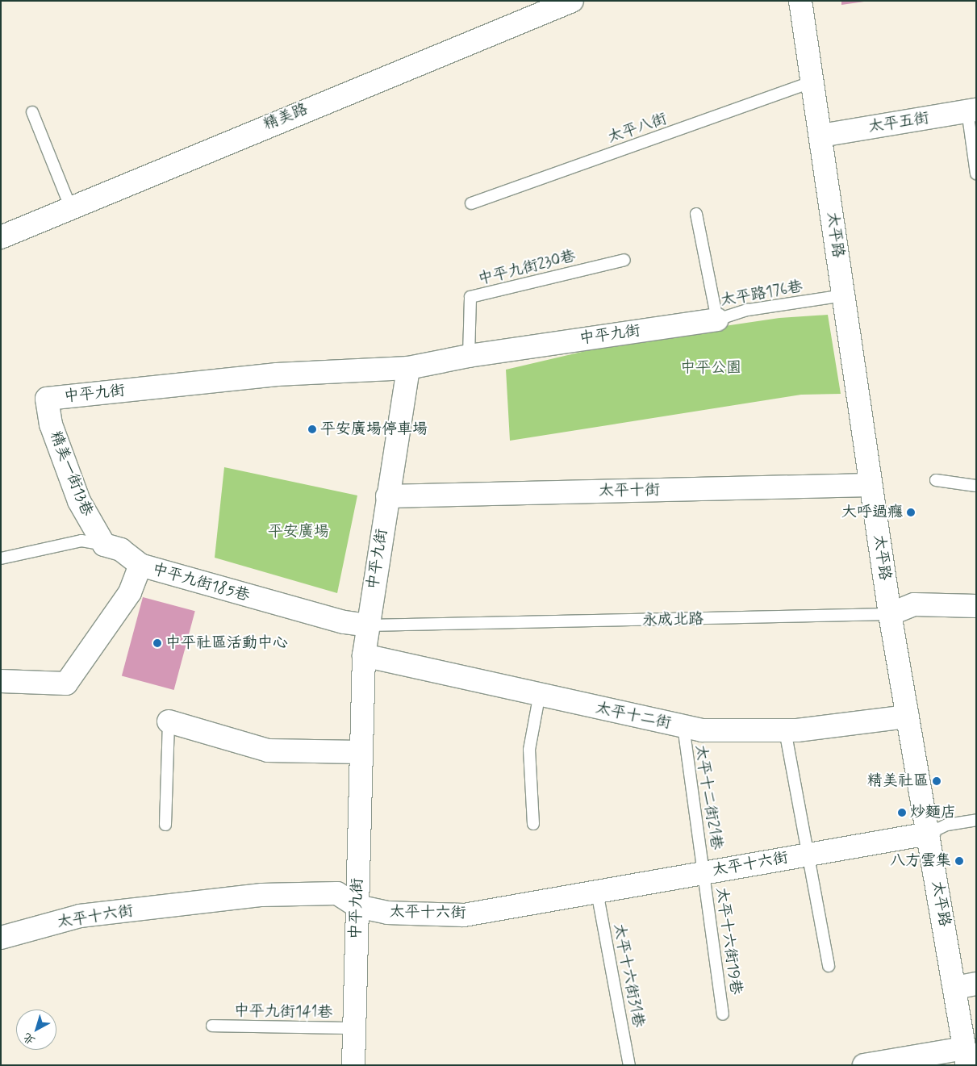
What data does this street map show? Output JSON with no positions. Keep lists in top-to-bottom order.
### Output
{
  "streets": {
    "street": [
      "精美路",
      "太平五街",
      "太平路",
      "中平九街",
      "精美一街13巷",
      "太平十街",
      "中平九街185巷",
      "永成北路",
      "太平十二街",
      "太平十六街"
    ],
    "lane": [
      "太平八街",
      "中平九街230巷",
      "太平路176巷",
      "太平十二街21巷",
      "太平十六街19巷",
      "太平十六街31巷",
      "中平九街141巷"
    ]
  },
  "crossings": [
    ["太平五街", "太平路"],
    ["太平八街", "太平路"],
    ["太平路", "太平路176巷"],
    ["太平路", "太平十街"],
    ["太平路", "永成北路"],
    ["太平路", "太平十二街"],
    ["太平路", "太平十六街"],
    ["中平九街230巷", "中平九街"],
    ["太平路176巷", "中平九街"],
    ["中平九街", "精美一街13巷"],
    ["中平九街", "太平十街"],
    ["中平九街", "中平九街185巷"],
    ["中平九街", "永成北路"],
    ["中平九街", "太平十二街"],
    ["中平九街", "太平十六街"],
    ["中平九街", "中平九街141巷"],
    ["精美一街13巷", "中平九街185巷"],
    ["中平九街185巷", "永成北路"],
    ["太平十二街", "太平十二街21巷"],
    ["太平十二街21巷", "太平十六街"],
    ["太平十二街21巷", "太平十六街19巷"],
    ["太平十六街", "太平十六街19巷"],
    ["太平十六街", "太平十六街31巷"]
  ],
  "parks": ["中平公園", "平安廣場"],
  "places": [
    "平安廣場停車場",
    "大呼過癮",
    "中平社區活動中心",
    "精美社區",
    "炒麵店",
    "八方雲集"
  ],
  "north": "bottom left"
}
